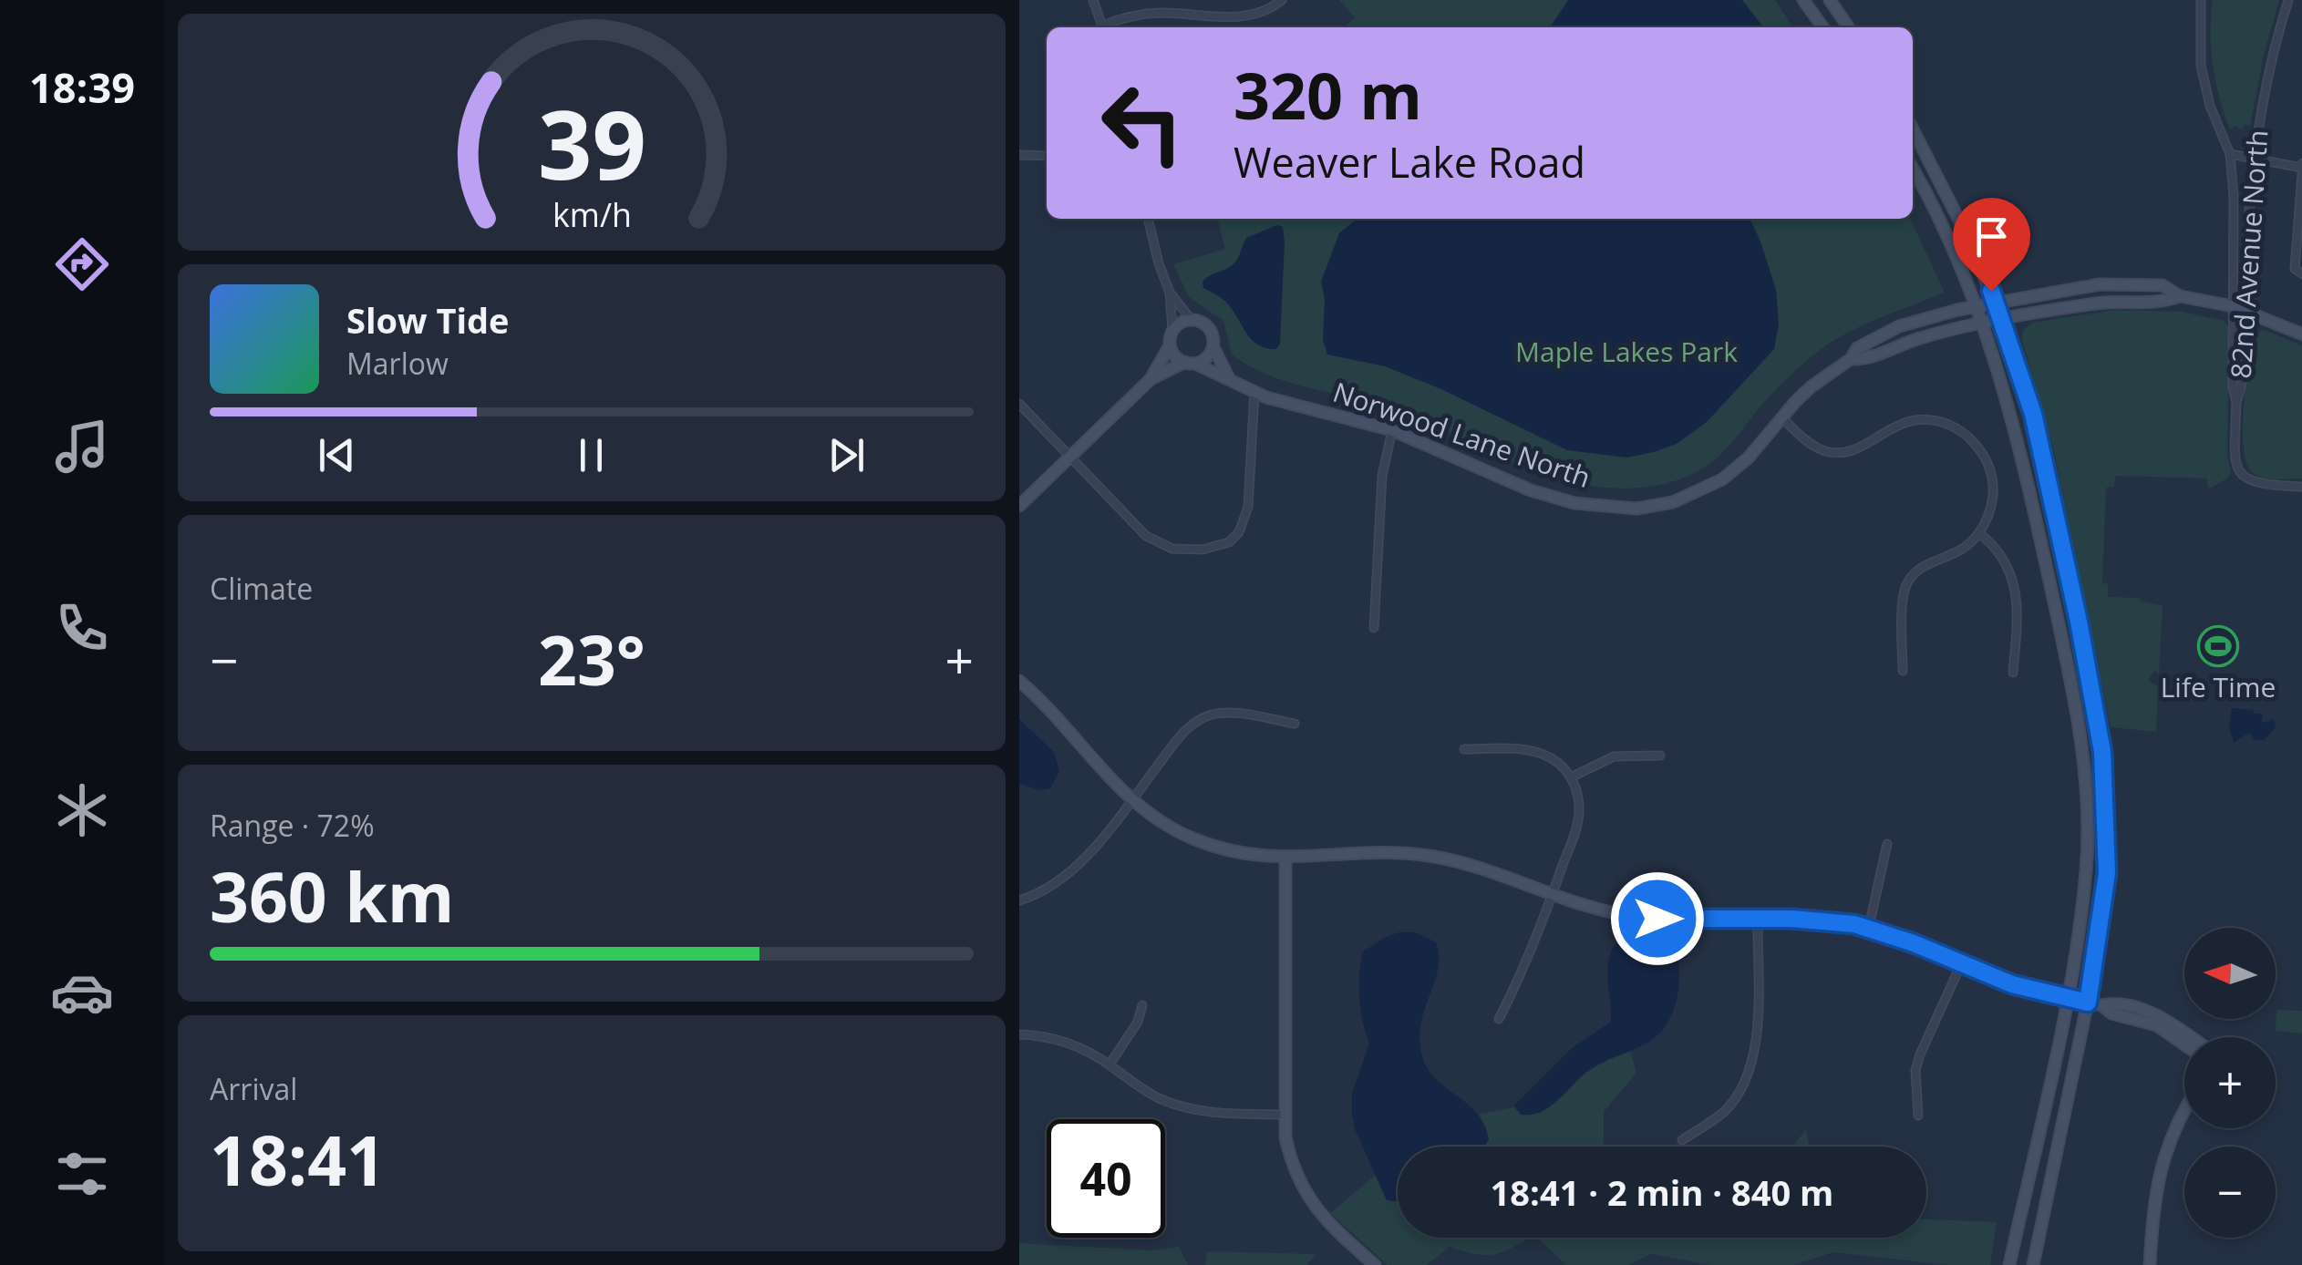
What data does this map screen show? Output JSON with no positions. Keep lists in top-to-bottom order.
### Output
{
  "streets": {
    "street": ["82nd Avenue North", "Norwood Lane North"]
  },
  "parks": ["Maple Lakes Park"],
  "places": {
    "sports": ["Life Time"]
  },
  "north": "left",
  "page": {
    "tabs": "18:39",
    "turn": ["320 m", "Weaver Lake Road"],
    "song": ["Slow Tide", "Marlow"],
    "tile": [
      "Climate",
      ["Range · 72%", "360 km"],
      ["Arrival", "18:41"]
    ],
    "heat": ["−", "23°", "+"],
    "map_buttons": ["+", "−"],
    "limit": "40",
    "trip": "18:41 · 2 min · 840 m",
    "gauge": ["39", "km/h"]
  }
}
